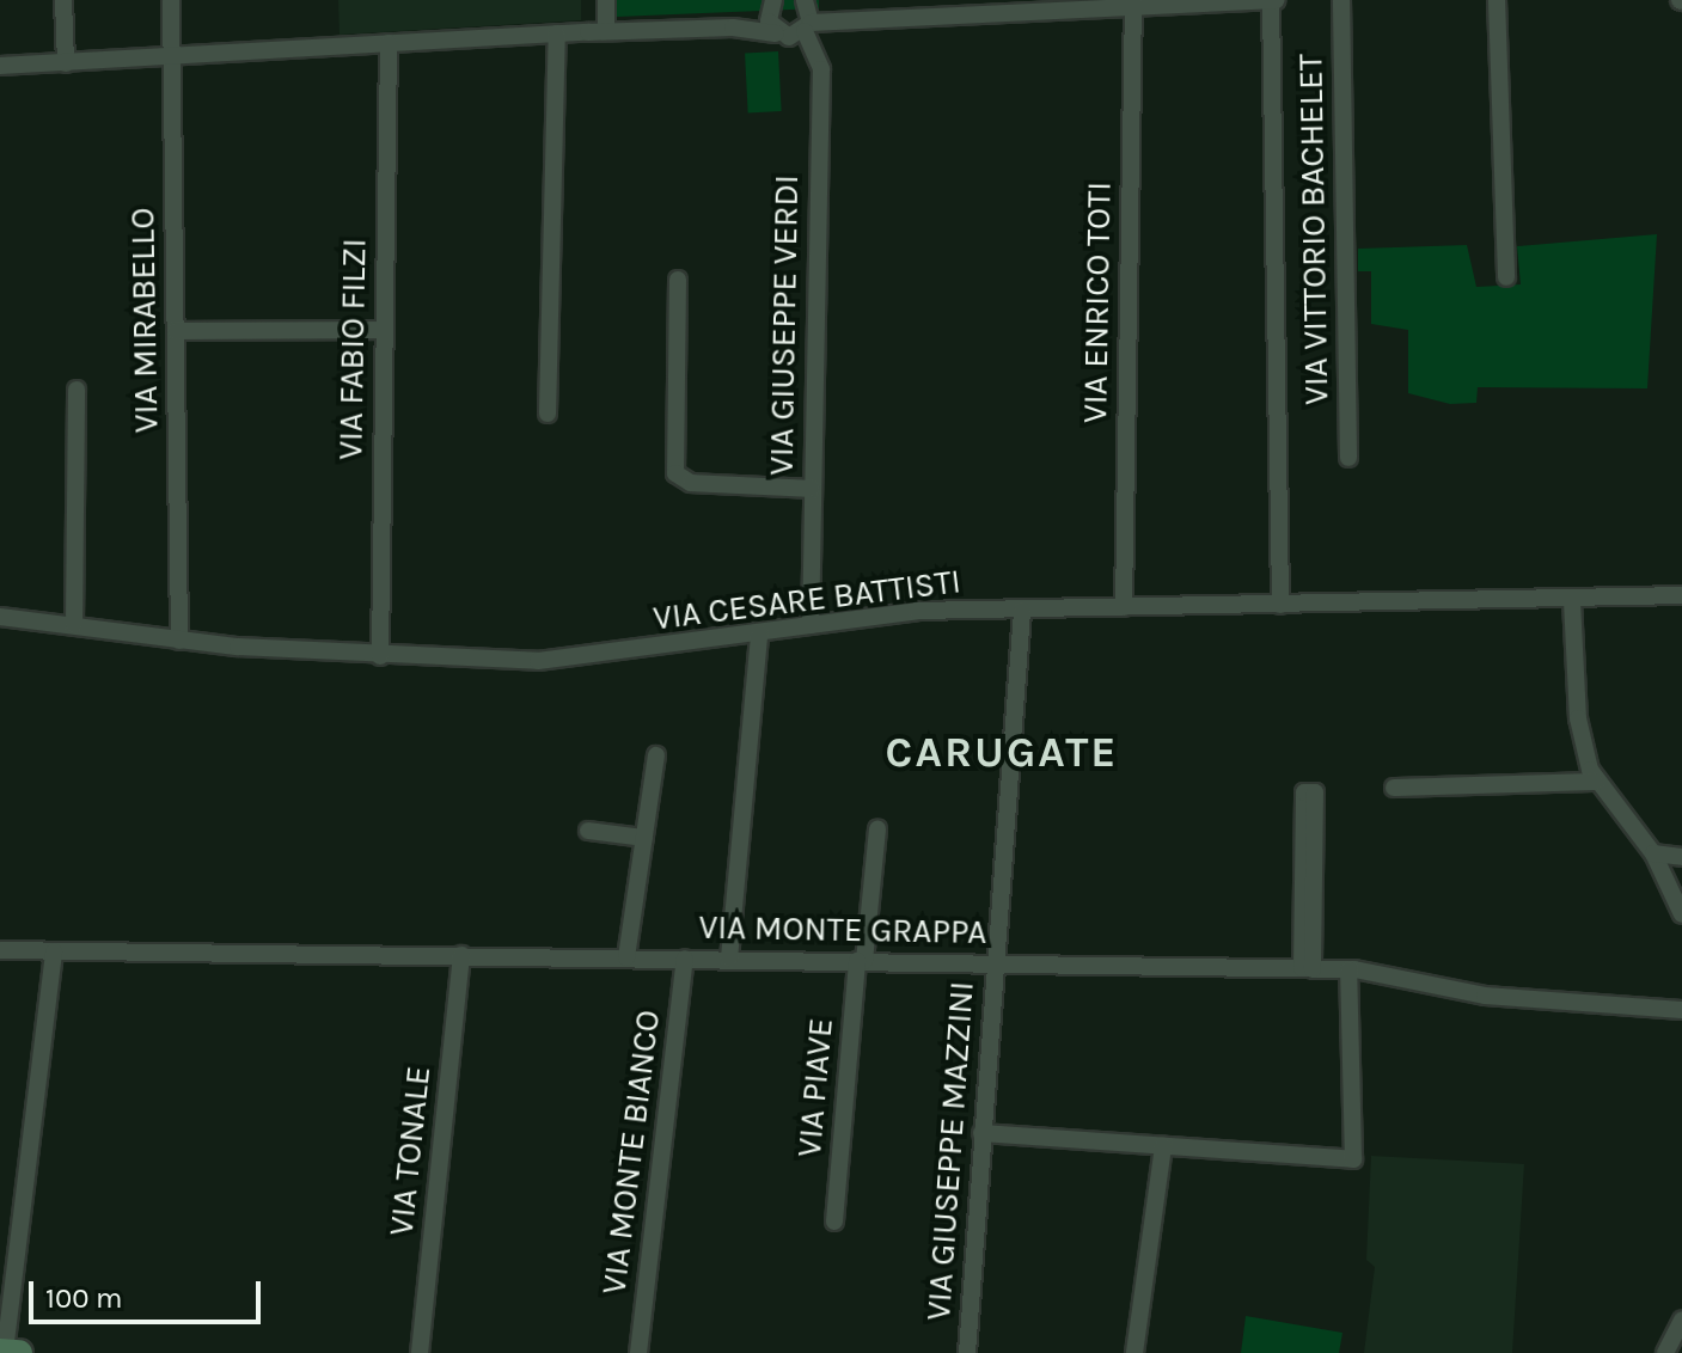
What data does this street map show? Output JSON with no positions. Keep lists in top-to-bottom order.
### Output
{
  "streets": {
    "street": [
      "VIA VITTORIO BACHELET",
      "VIA ENRICO TOTI",
      "VIA MIRABELLO",
      "VIA GIUSEPPE VERDI",
      "VIA FABIO FILZI",
      "VIA CESARE BATTISTI",
      "VIA MONTE GRAPPA",
      "VIA PIAVE",
      "VIA TONALE",
      "VIA GIUSEPPE MAZZINI",
      "VIA MONTE BIANCO"
    ]
  },
  "crossings": [
    ["VIA ENRICO TOTI", "VIA CESARE BATTISTI"],
    ["VIA MIRABELLO", "VIA CESARE BATTISTI"],
    ["VIA GIUSEPPE VERDI", "VIA CESARE BATTISTI"],
    ["VIA FABIO FILZI", "VIA CESARE BATTISTI"],
    ["VIA CESARE BATTISTI", "VIA GIUSEPPE MAZZINI"],
    ["VIA MONTE GRAPPA", "VIA PIAVE"],
    ["VIA MONTE GRAPPA", "VIA TONALE"],
    ["VIA MONTE GRAPPA", "VIA GIUSEPPE MAZZINI"],
    ["VIA MONTE GRAPPA", "VIA MONTE BIANCO"]
  ],
  "districts": ["CARUGATE"],
  "scale_bar": "100 m"
}
